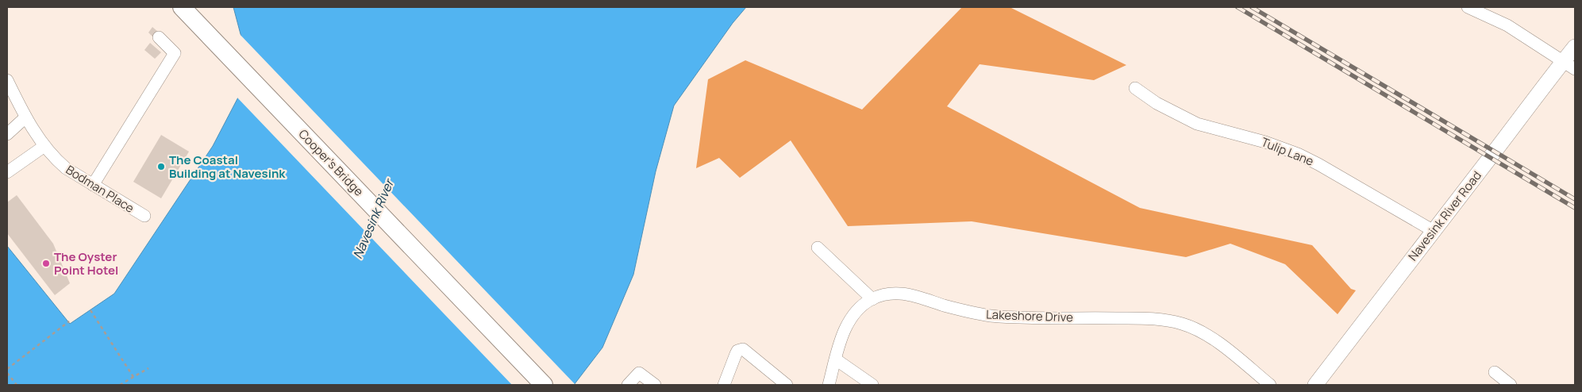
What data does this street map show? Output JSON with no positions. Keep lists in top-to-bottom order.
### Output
{
  "streets": {
    "highway": ["Cooper's Bridge"],
    "main road": ["Navesink River Road"],
    "street": ["Tulip Lane", "Bodman Place", "Lakeshore Drive"]
  },
  "crossings": [
    ["Tulip Lane", "Navesink River Road"]
  ],
  "water": ["Navesink River"],
  "places": ["The Coastal Building at Navesink", "The Oyster Point Hotel"]
}
